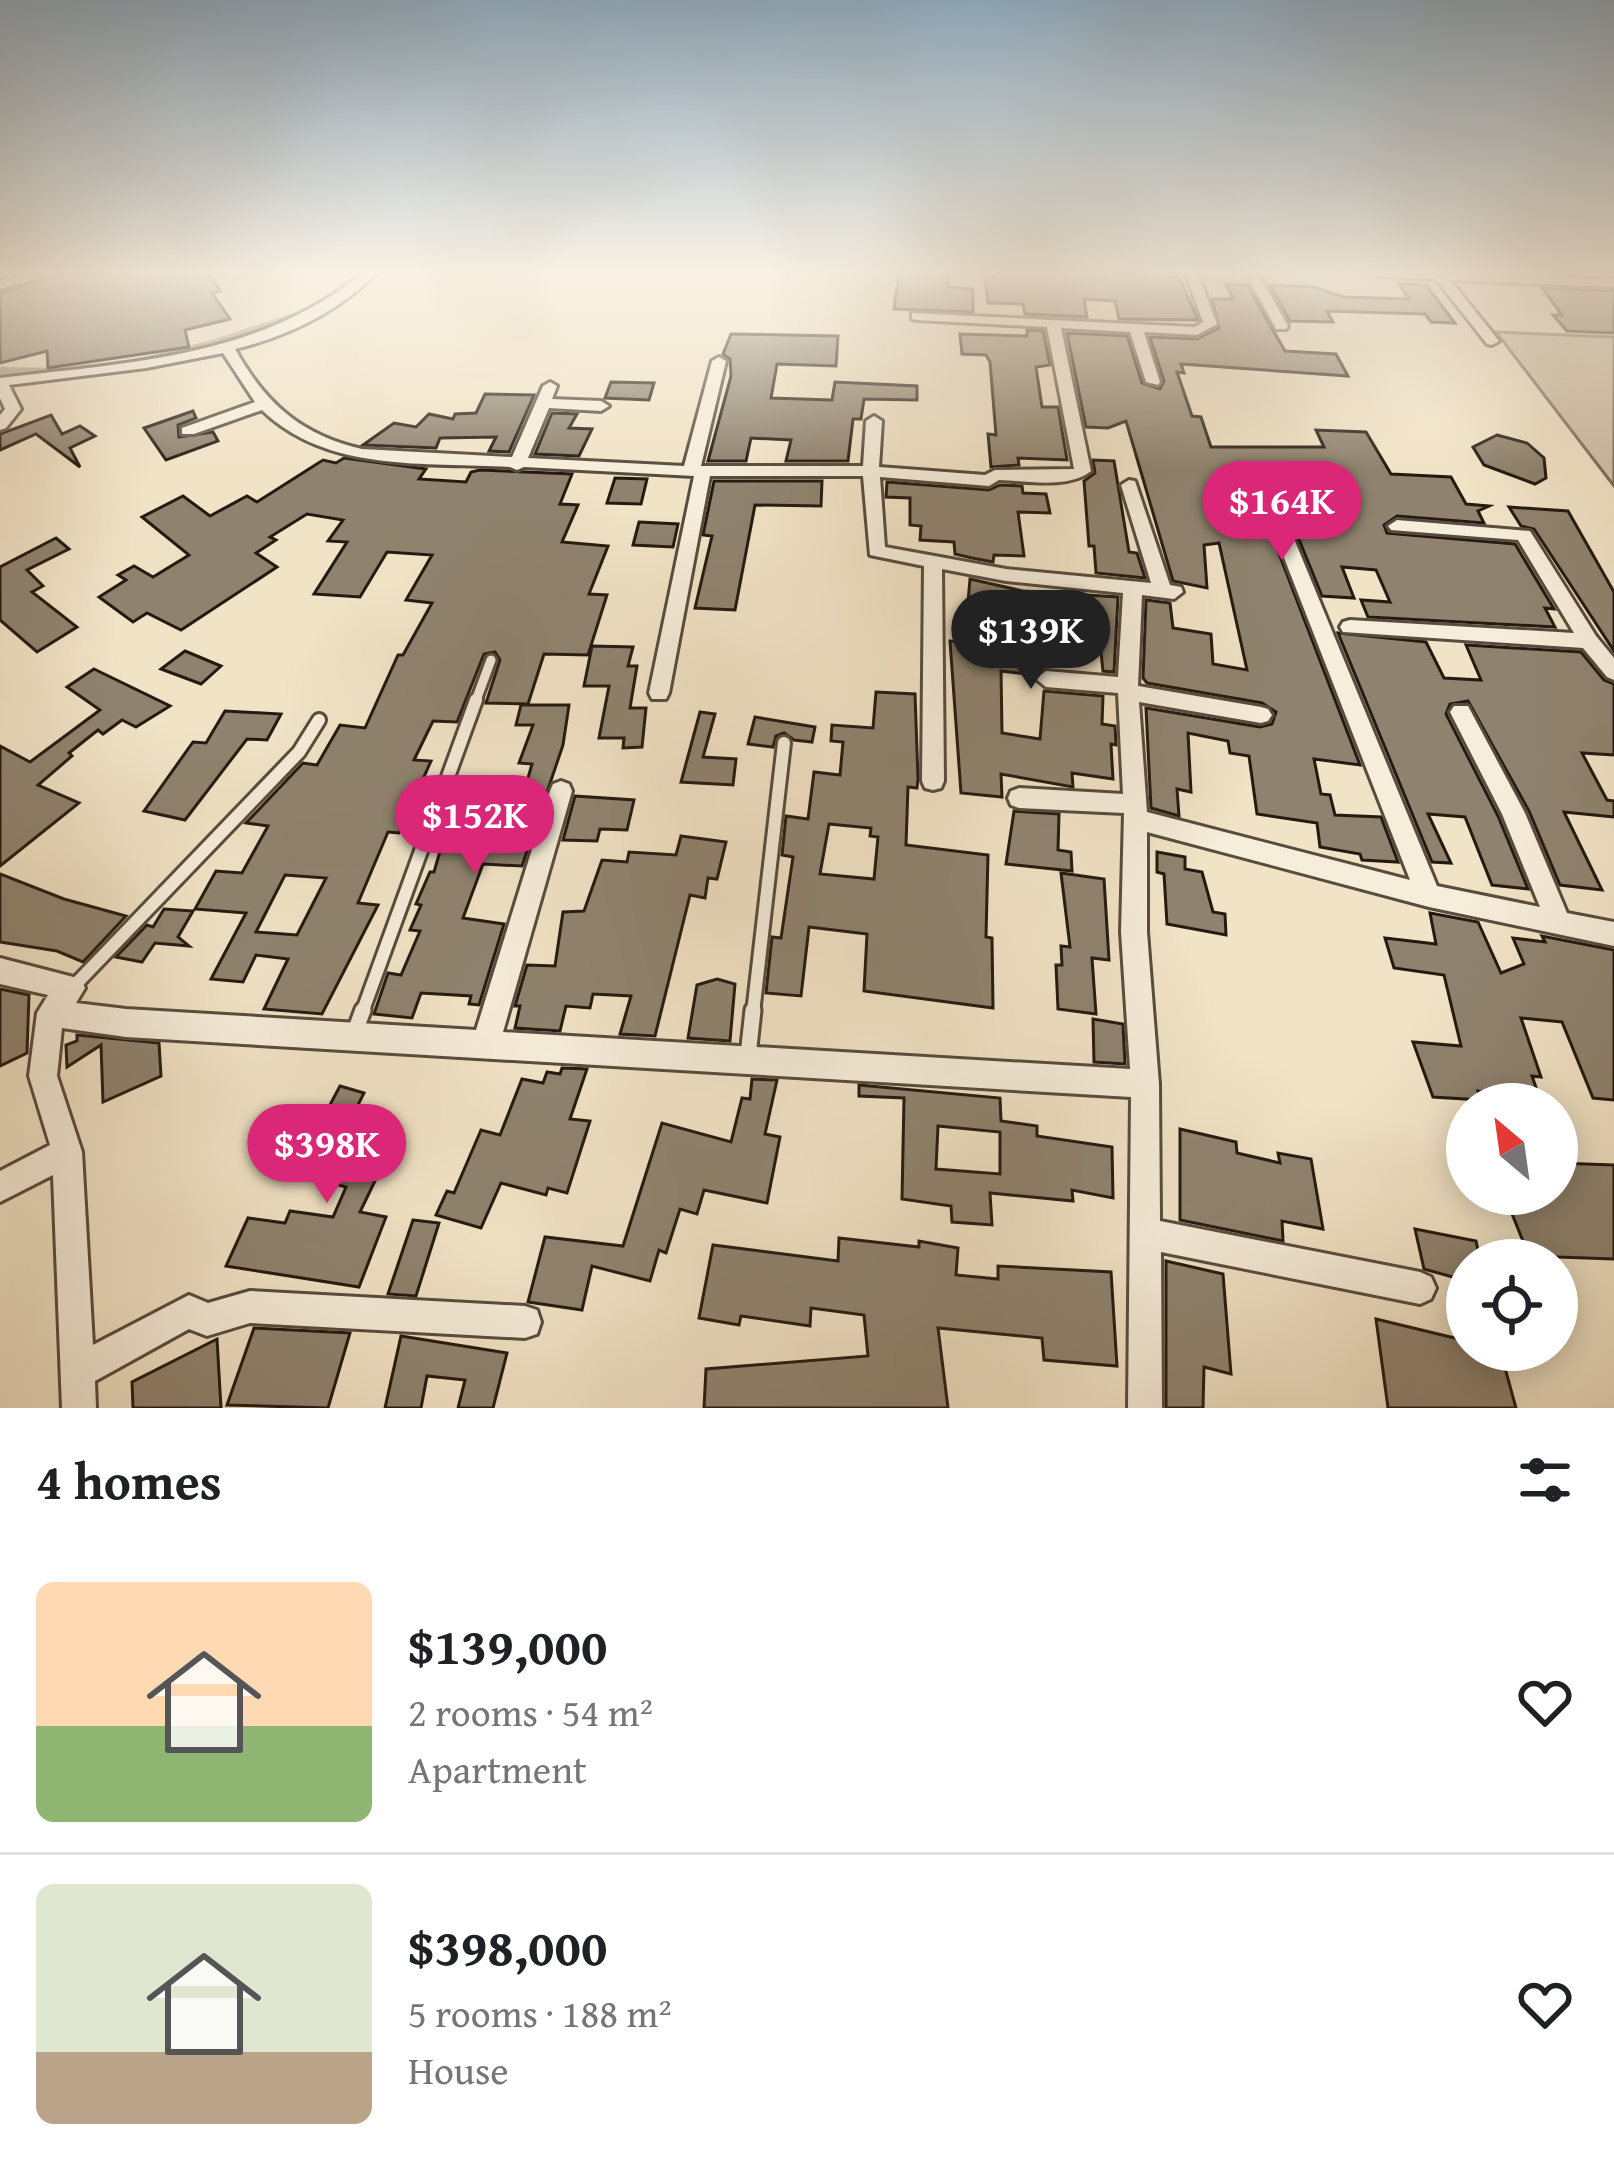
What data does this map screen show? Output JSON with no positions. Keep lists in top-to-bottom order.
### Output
{
  "north": "top left",
  "page": {
    "price": [
      "$164K",
      "$139K",
      "$152K",
      "$398K"
    ],
    "heading": "4 homes",
    "list": [
      {
        "name": "$139,000",
        "note": "2 rooms · 54 m² · Apartment"
      },
      {
        "name": "$398,000",
        "note": "5 rooms · 188 m² · House"
      }
    ]
  }
}
